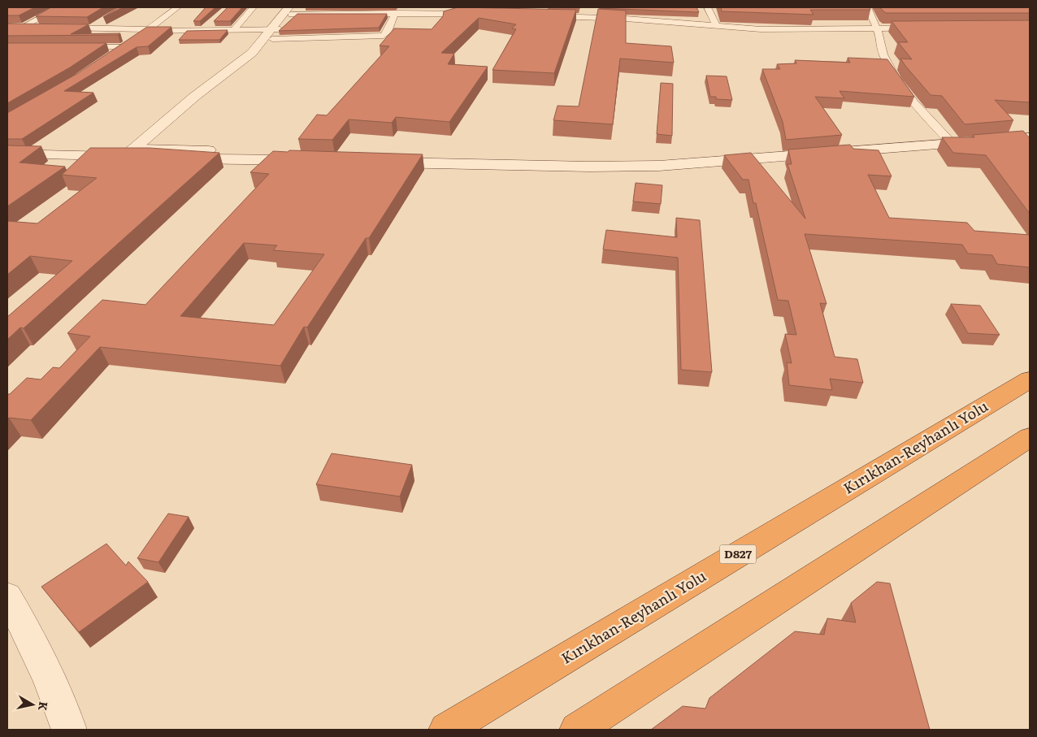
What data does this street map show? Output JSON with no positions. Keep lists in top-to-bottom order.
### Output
{
  "streets": {
    "highway": ["Kırıkhan-Reyhanlı Yolu", "D827"]
  },
  "north": "right"
}
